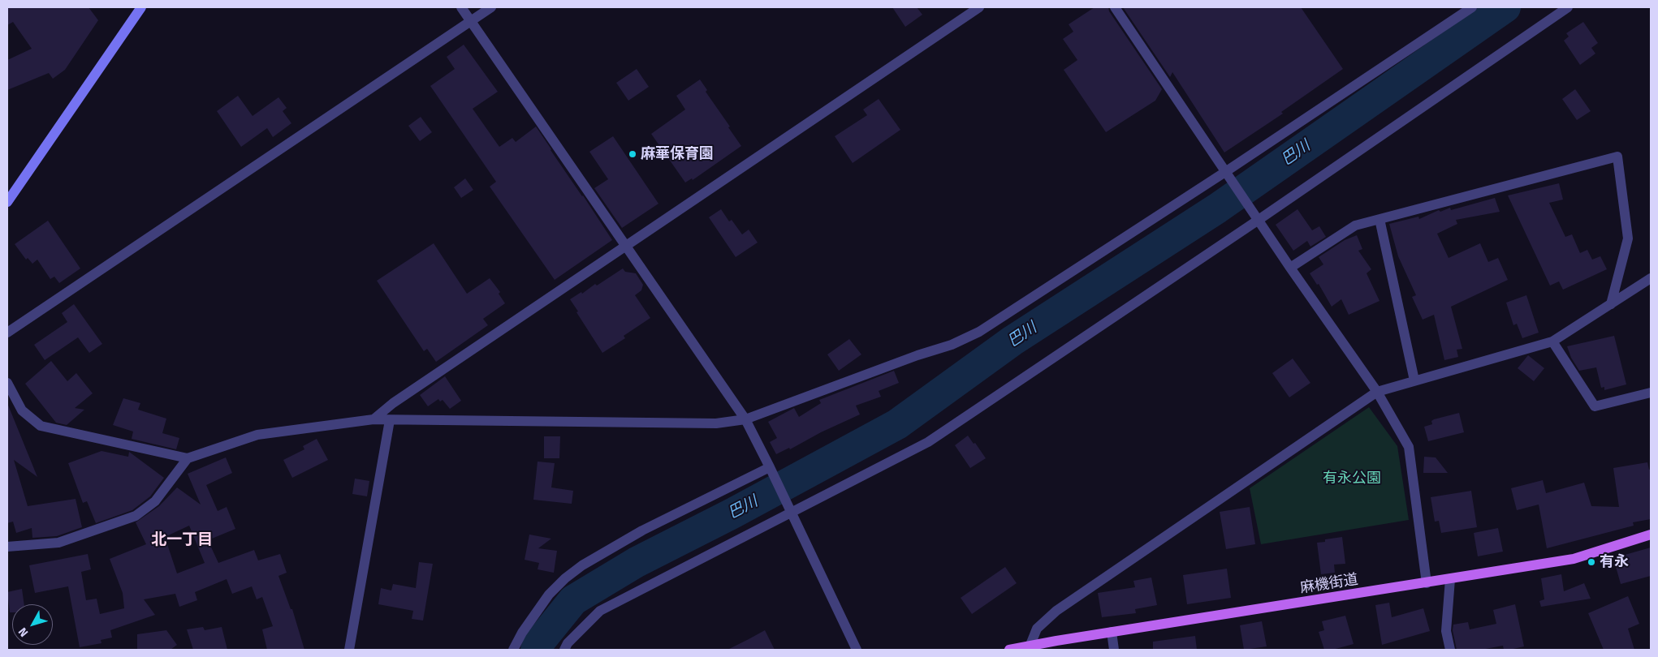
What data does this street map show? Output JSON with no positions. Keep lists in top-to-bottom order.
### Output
{
  "streets": {
    "main road": ["麻機街道"]
  },
  "districts": ["北一丁目"],
  "water": ["巴川"],
  "parks": ["有永公園"],
  "places": ["麻華保育園", "有永"],
  "north": "bottom left"
}
